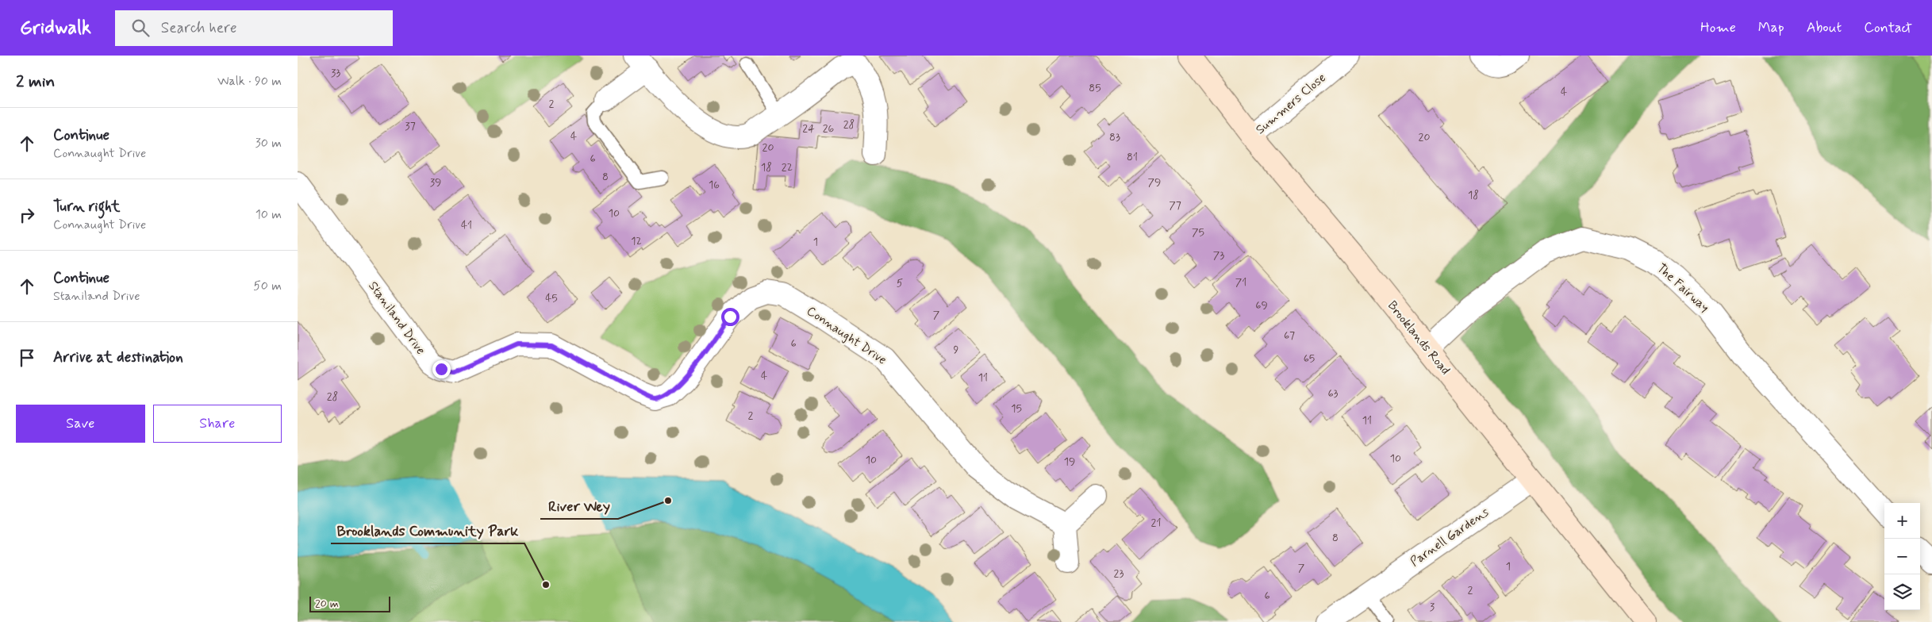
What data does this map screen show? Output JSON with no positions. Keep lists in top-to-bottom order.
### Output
{
  "streets": {
    "main road": ["Brooklands Road"],
    "street": [
      "Summers Close",
      "The Fairway",
      "Staniland Drive",
      "Connaught Drive",
      "Parnell Gardens"
    ]
  },
  "crossings": [
    ["Summers Close", "Brooklands Road"],
    ["The Fairway", "Brooklands Road"],
    ["Staniland Drive", "Connaught Drive"],
    ["Brooklands Road", "Parnell Gardens"]
  ],
  "places": ["River Wey", "Brooklands Community Park"],
  "house_numbers": [
    "33",
    "85",
    "4",
    "2",
    "28",
    "37",
    "24",
    "26",
    "4",
    "83",
    "20",
    "20",
    "81",
    "6",
    "18",
    "22",
    "8",
    "39",
    "79",
    "16",
    "18",
    "77",
    "10",
    "41",
    "75",
    "12",
    "1",
    "73",
    "71",
    "5",
    "45",
    "69",
    "7",
    "67",
    "6",
    "9",
    "65",
    "4",
    "11",
    "63",
    "28",
    "15",
    "2",
    "11",
    "10",
    "10",
    "19",
    "21",
    "8",
    "1",
    "7",
    "23",
    "2",
    "6",
    "3"
  ],
  "scale_bar": "20 m",
  "page": {
    "header": "Gridwalk",
    "search": "Search here",
    "nav": [
      "Home",
      "Map",
      "About",
      "Contact"
    ],
    "heading": ["2 min", "Walk · 90 m"],
    "list": [
      ["Continue", "Connaught Drive", "30 m"],
      ["Turn right", "Connaught Drive", "10 m"],
      ["Continue", "Staniland Drive", "50 m"],
      "Arrive at destination"
    ],
    "buttons": ["Save", "Share"],
    "map_buttons": ["+", "−"],
    "scale": "20 m"
  }
}
